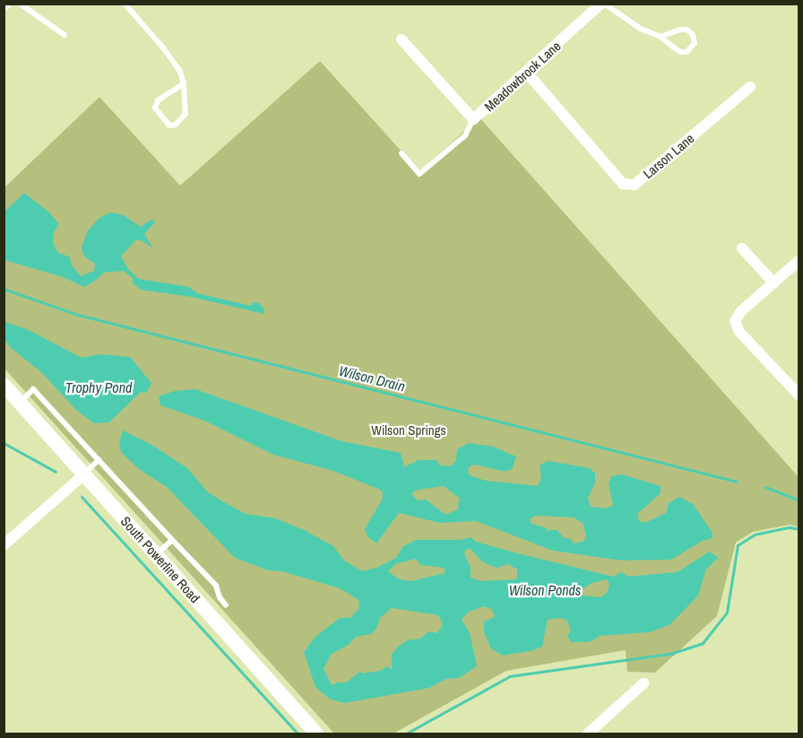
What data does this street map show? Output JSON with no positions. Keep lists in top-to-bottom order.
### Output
{
  "streets": {
    "street": ["Meadowbrook Lane", "Larson Lane", "South Powerline Road"]
  },
  "crossings": [
    ["Meadowbrook Lane", "Larson Lane"]
  ],
  "water": ["Wilson Drain", "Trophy Pond", "Wilson Ponds"],
  "parks": ["Wilson Springs"]
}
